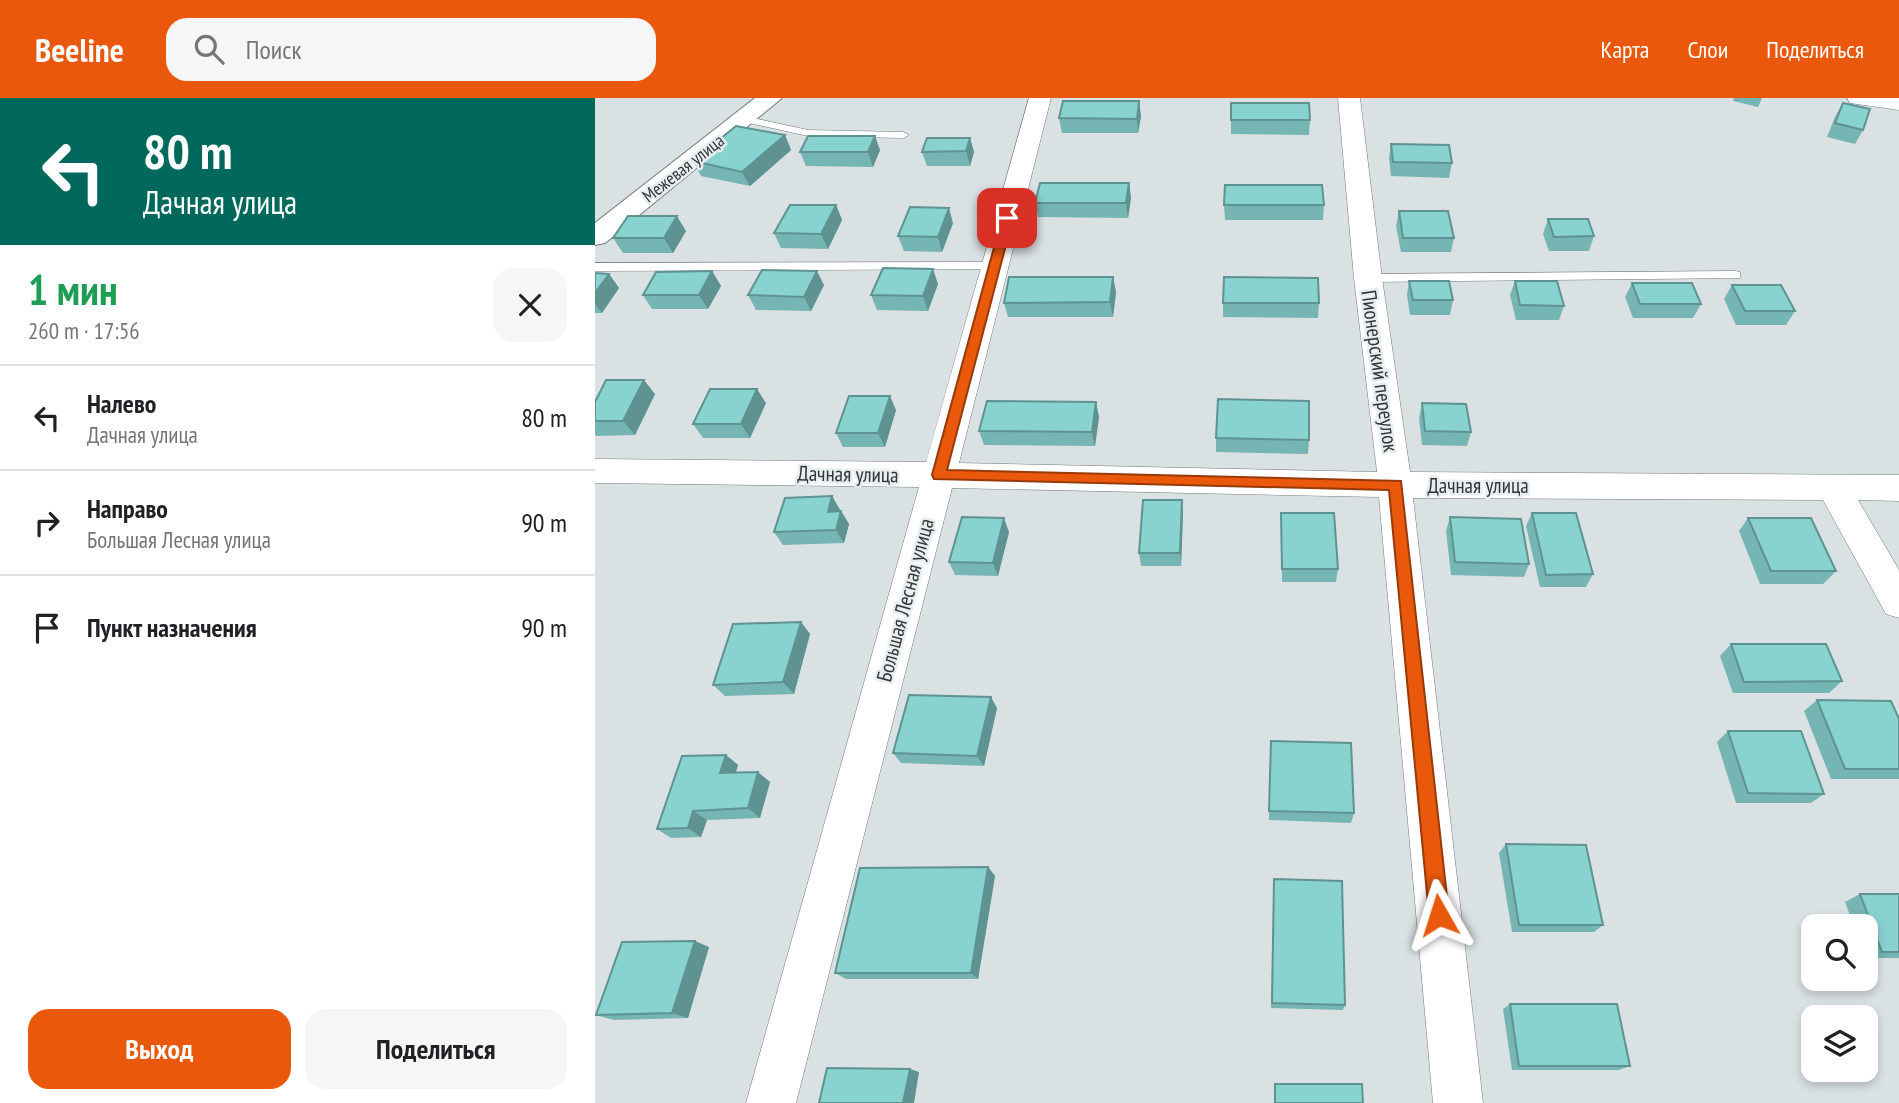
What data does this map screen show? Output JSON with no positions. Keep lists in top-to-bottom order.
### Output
{
  "streets": {
    "street": [
      "Межевая улица",
      "Пионерский переулок",
      "Дачная улица",
      "Большая Лесная улица"
    ]
  },
  "crossings": [
    ["Пионерский переулок", "Дачная улица"],
    ["Дачная улица", "Большая Лесная улица"]
  ],
  "page": {
    "header": "Beeline",
    "search": "Поиск",
    "nav": ["Карта", "Слои", "Поделиться"],
    "turn": ["80 m", "Дачная улица"],
    "heading": ["1 мин", "260 m · 17:56"],
    "list": [
      {
        "name": "Налево",
        "note": "Дачная улица",
        "value": "80 m"
      },
      {
        "name": "Направо",
        "note": "Большая Лесная улица",
        "value": "90 m"
      },
      {
        "name": "Пункт назначения",
        "value": "90 m"
      }
    ],
    "buttons": ["Выход", "Поделиться"]
  }
}
